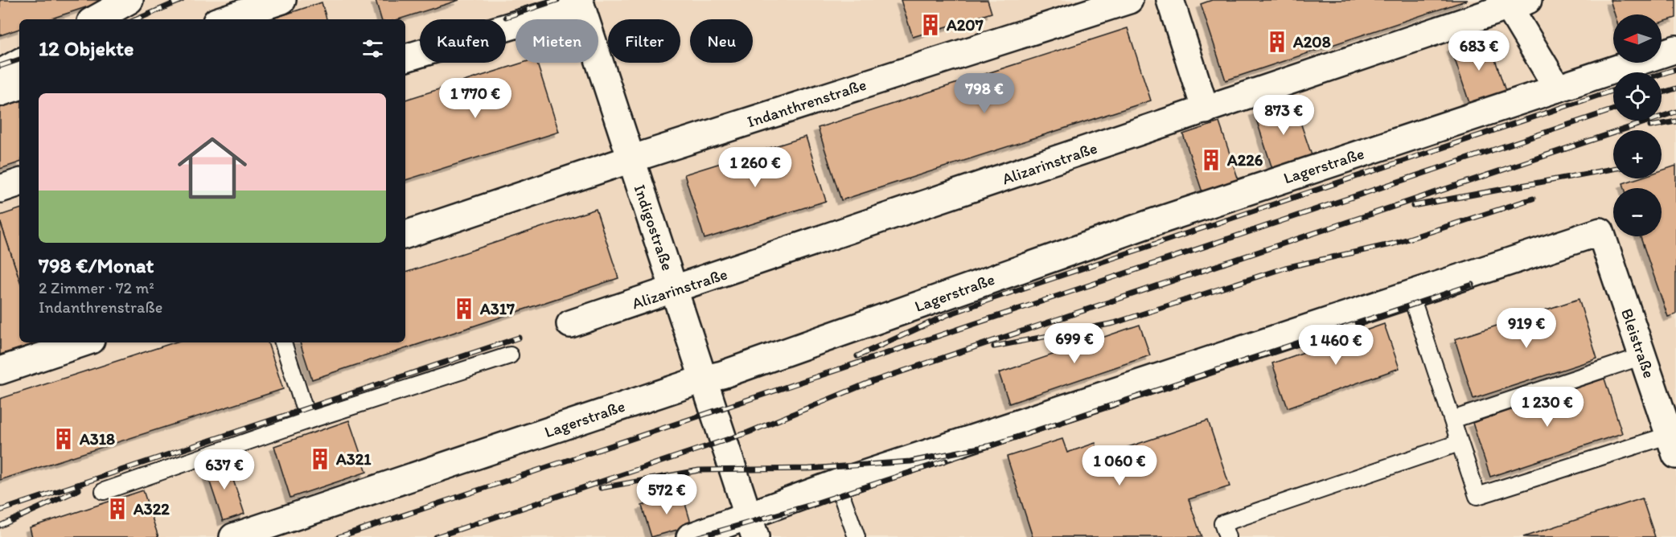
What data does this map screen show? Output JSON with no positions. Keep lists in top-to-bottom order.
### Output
{
  "streets": {
    "street": [
      "Indanthrenstraße",
      "Alizarinstraße",
      "Lagerstraße",
      "Indigostraße",
      "Bleistraße"
    ]
  },
  "crossings": [
    ["Indanthrenstraße", "Indigostraße"],
    ["Alizarinstraße", "Indigostraße"],
    ["Lagerstraße", "Indigostraße"]
  ],
  "places": {
    "building": [
      "A207",
      "A208",
      "A226",
      "A317",
      "A318",
      "A321",
      "A322"
    ]
  },
  "north": "left",
  "page": {
    "map_buttons": ["+", "−"],
    "chip": [
      "Kaufen",
      "Mieten",
      "Filter",
      "Neu"
    ],
    "heading": "12 Objekte",
    "price": [
      "683 €",
      "798 €",
      "1 770 €",
      "873 €",
      "1 260 €",
      "919 €",
      "699 €",
      "1 460 €",
      "1 230 €",
      "1 060 €",
      "637 €",
      "572 €"
    ],
    "list": [
      {
        "name": "798 €/Monat",
        "note": "2 Zimmer · 72 m² · Indanthrenstraße"
      }
    ]
  }
}
